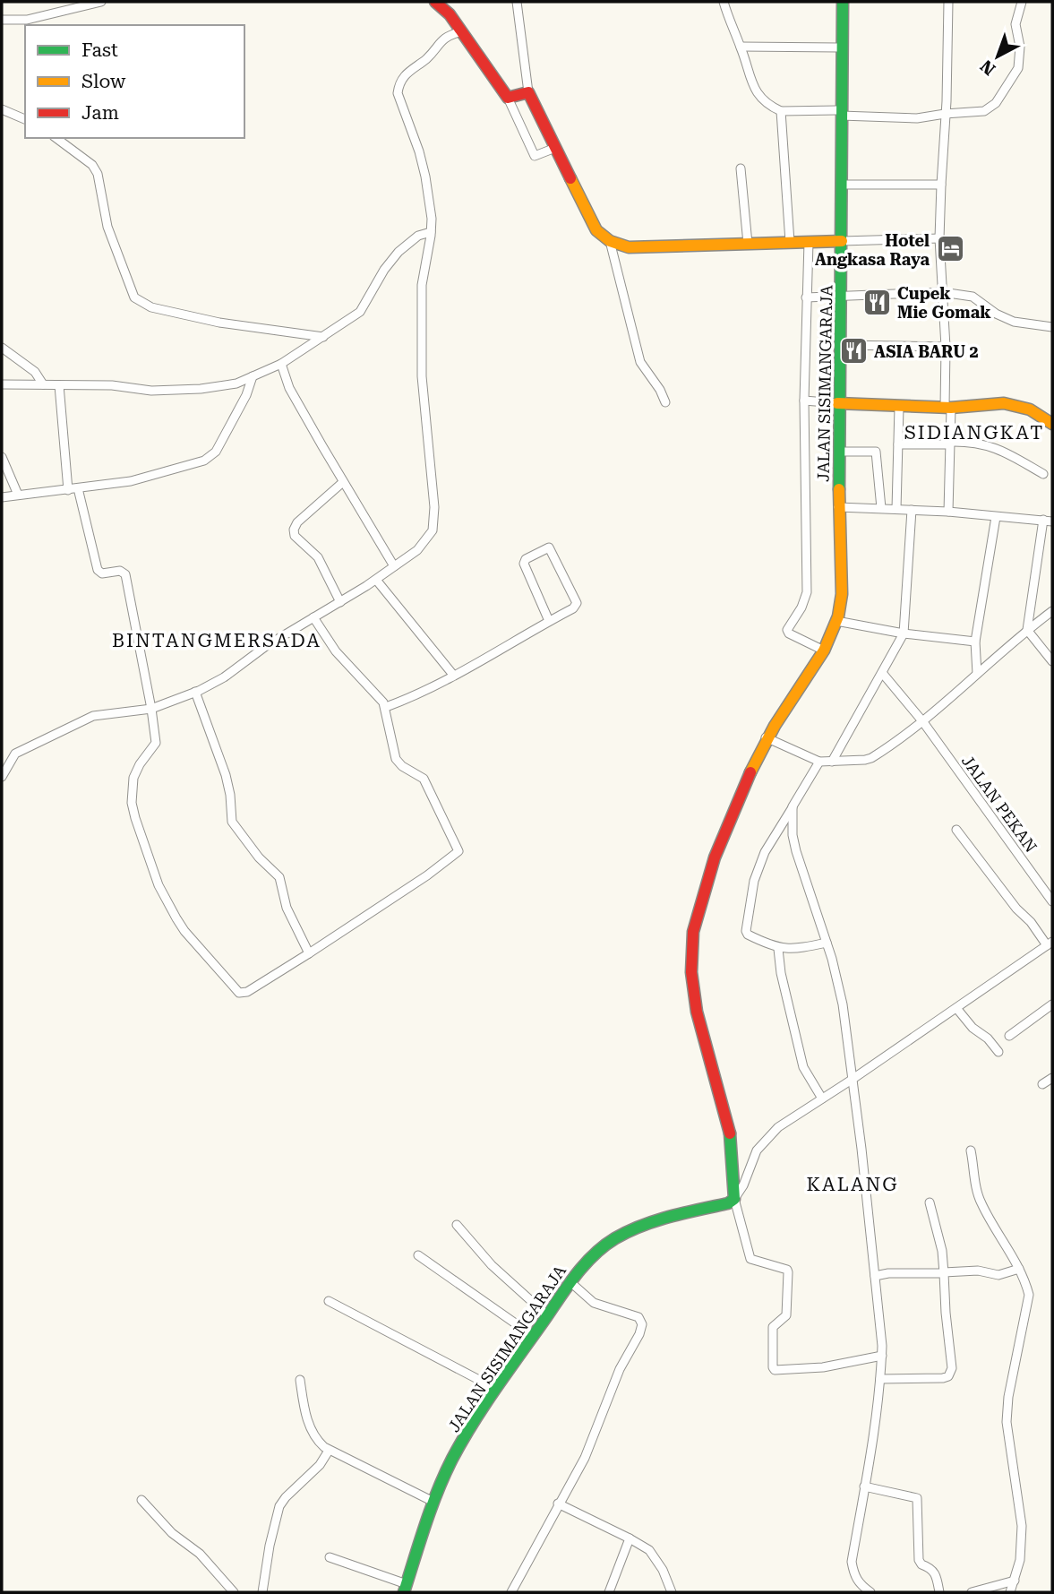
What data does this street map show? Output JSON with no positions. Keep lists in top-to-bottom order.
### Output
{
  "streets": {
    "main road": ["JALAN SISIMANGARAJA"],
    "street": ["JALAN PEKAN"]
  },
  "districts": ["SIDIANGKAT", "BINTANGMERSADA", "KALANG"],
  "places": {
    "hotel": ["Hotel Angkasa Raya"],
    "restaurant": ["Cupek Mie Gomak", "ASIA BARU 2"]
  },
  "legend": ["Fast", "Slow", "Jam"],
  "north": "bottom left"
}
